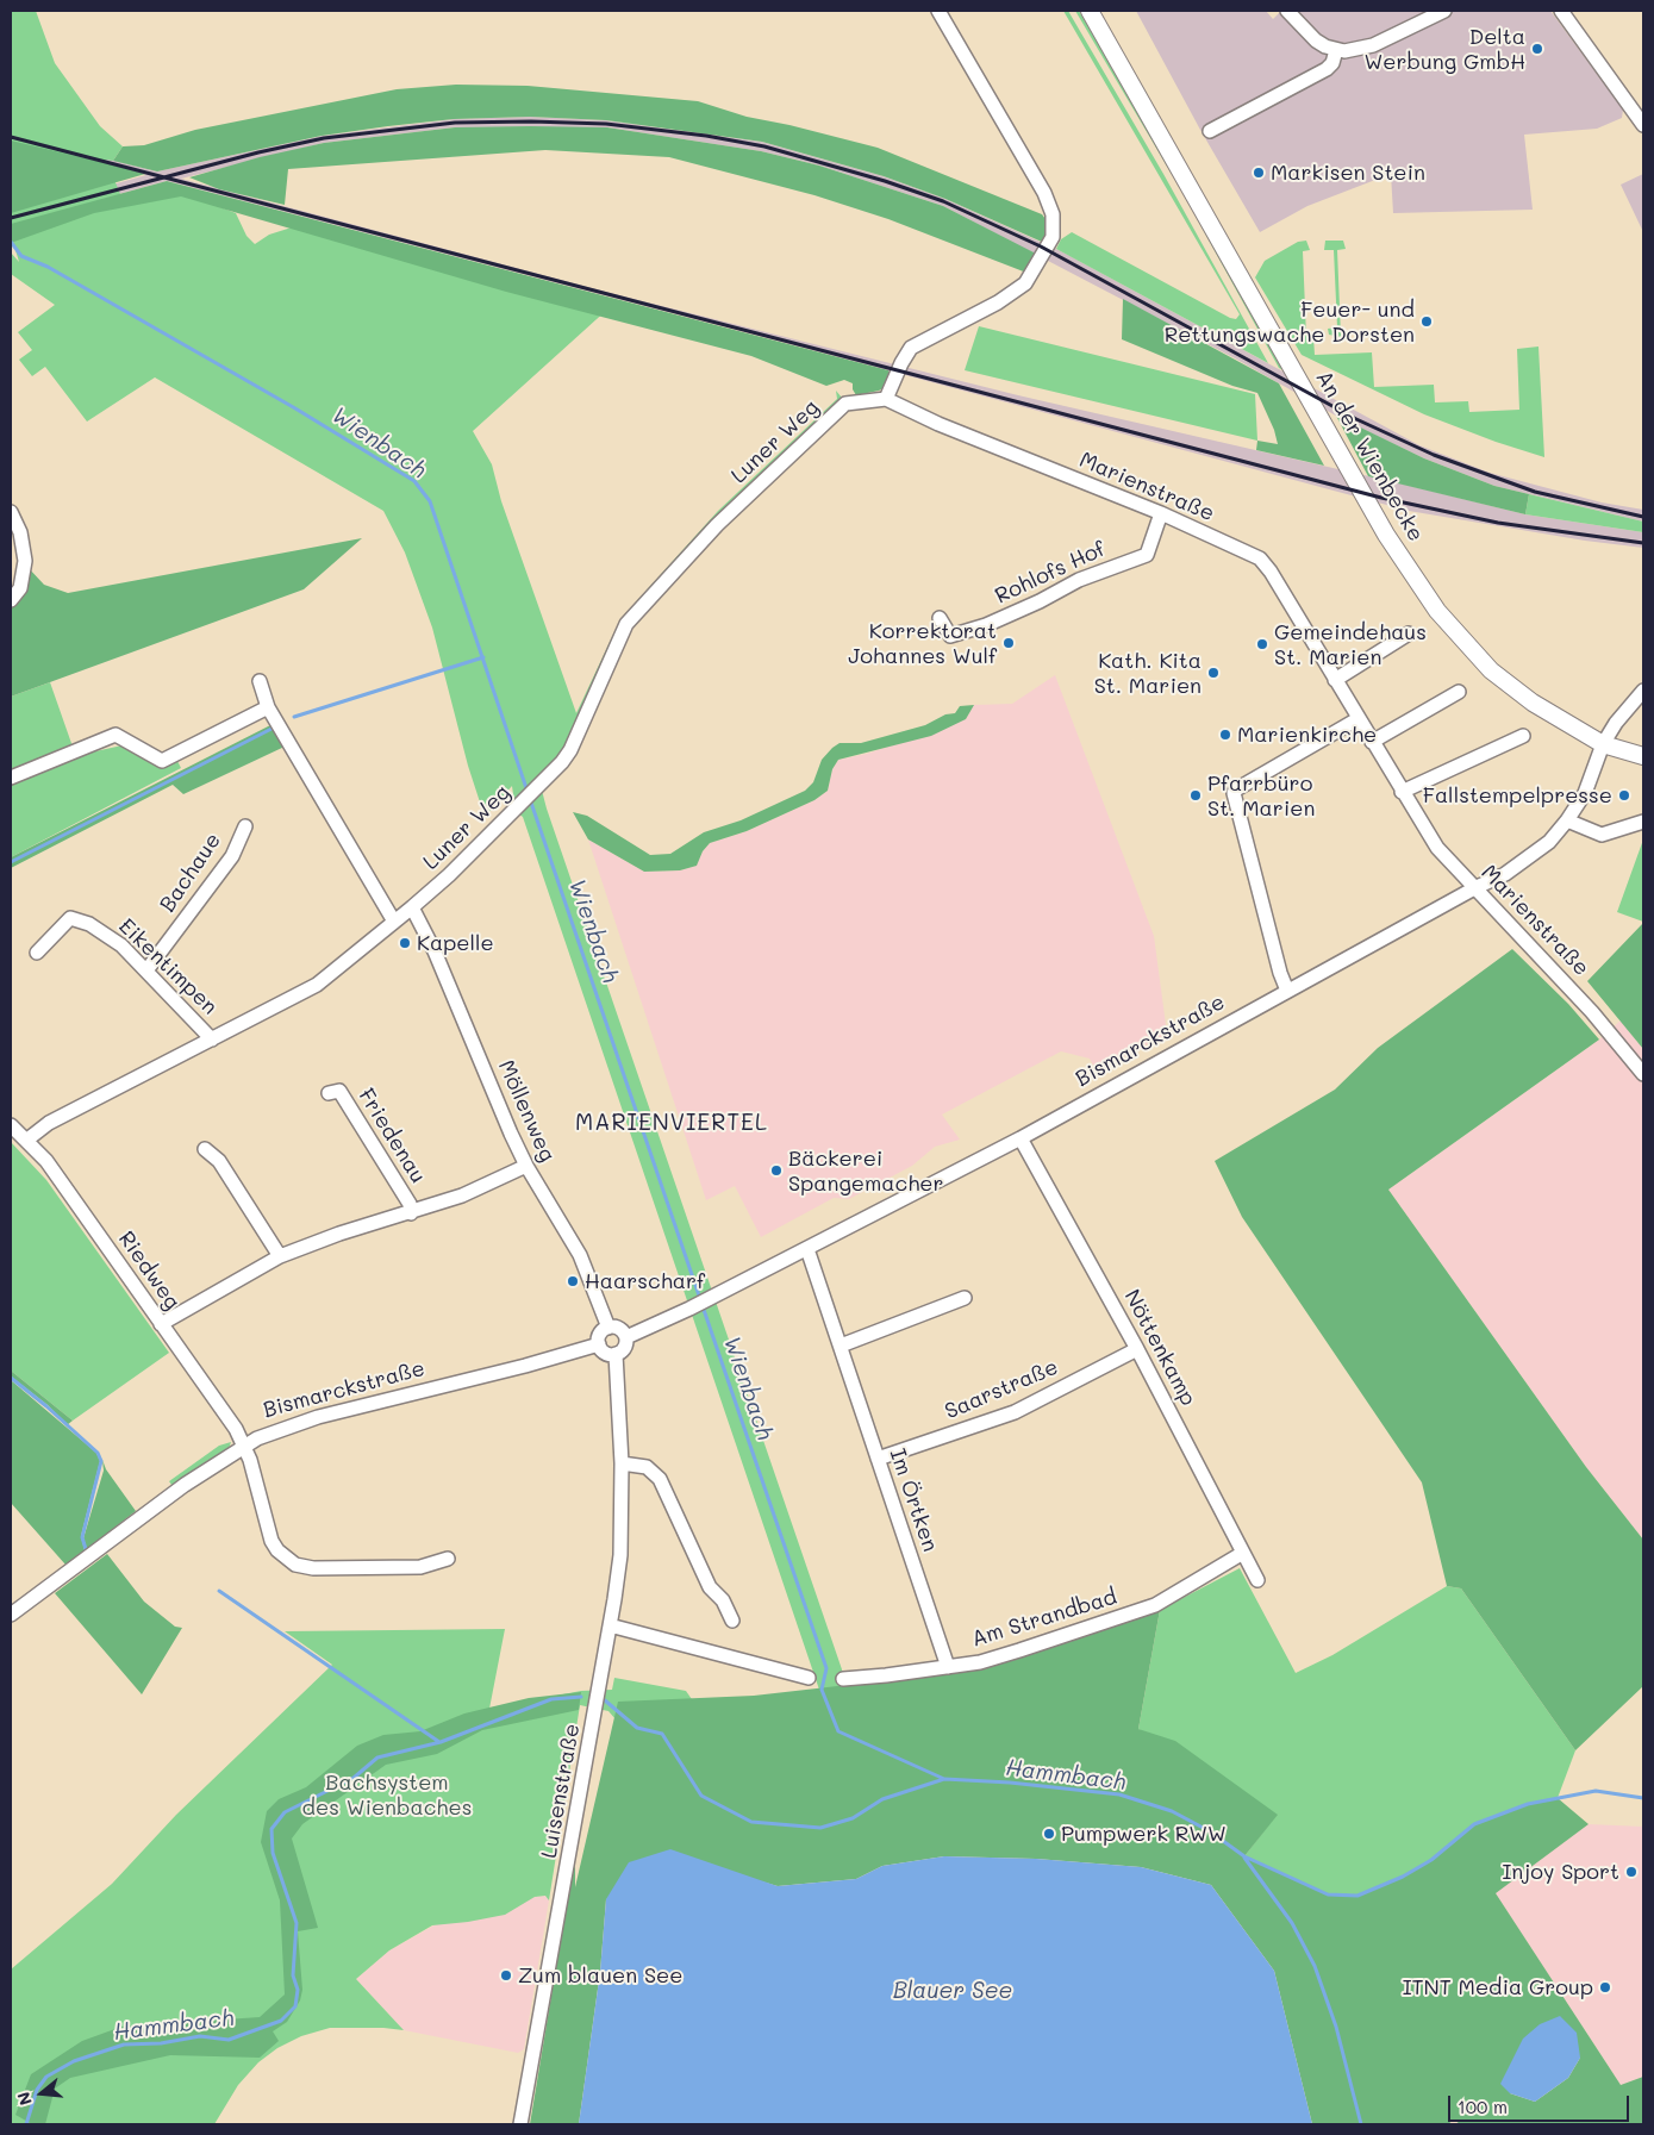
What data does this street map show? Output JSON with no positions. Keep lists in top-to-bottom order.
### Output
{
  "streets": {
    "street": [
      "Luner Weg",
      "An der Wienbecke",
      "Marienstraße",
      "Rohlofs Hof",
      "Bachaue",
      "Eikentimpen",
      "Bismarckstraße",
      "Möllenweg",
      "Friedenau",
      "Riedweg",
      "Nöttenkamp",
      "Saarstraße",
      "Im Örtken",
      "Am Strandbad",
      "Luisenstraße"
    ]
  },
  "crossings": [
    ["Luner Weg", "Marienstraße"],
    ["Luner Weg", "Eikentimpen"],
    ["Luner Weg", "Möllenweg"],
    ["Luner Weg", "Riedweg"],
    ["An der Wienbecke", "Bismarckstraße"],
    ["Marienstraße", "Rohlofs Hof"],
    ["Marienstraße", "Bismarckstraße"],
    ["Bachaue", "Eikentimpen"],
    ["Bismarckstraße", "Möllenweg"],
    ["Bismarckstraße", "Riedweg"],
    ["Bismarckstraße", "Nöttenkamp"],
    ["Bismarckstraße", "Im Örtken"],
    ["Bismarckstraße", "Luisenstraße"],
    ["Möllenweg", "Friedenau"],
    ["Möllenweg", "Luisenstraße"],
    ["Friedenau", "Riedweg"],
    ["Nöttenkamp", "Saarstraße"],
    ["Nöttenkamp", "Am Strandbad"],
    ["Saarstraße", "Im Örtken"],
    ["Im Örtken", "Am Strandbad"]
  ],
  "districts": ["MARIENVIERTEL"],
  "water": ["Wienbach", "Hammbach", "Blauer See"],
  "parks": ["Bachsystem des Wienbaches"],
  "places": [
    "Delta Werbung GmbH",
    "Markisen Stein",
    "Feuer- und Rettungswache Dorsten",
    "Korrektorat Johannes Wulf",
    "Gemeindehaus St. Marien",
    "Kath. Kita St. Marien",
    "Marienkirche",
    "Pfarrbüro St. Marien",
    "Fallstempelpresse",
    "Kapelle",
    "Bäckerei Spangemacher",
    "Haarscharf",
    "Pumpwerk RWW",
    "Injoy Sport",
    "Zum blauen See",
    "ITNT Media Group"
  ],
  "scale_bar": "100 m",
  "north": "left"
}
